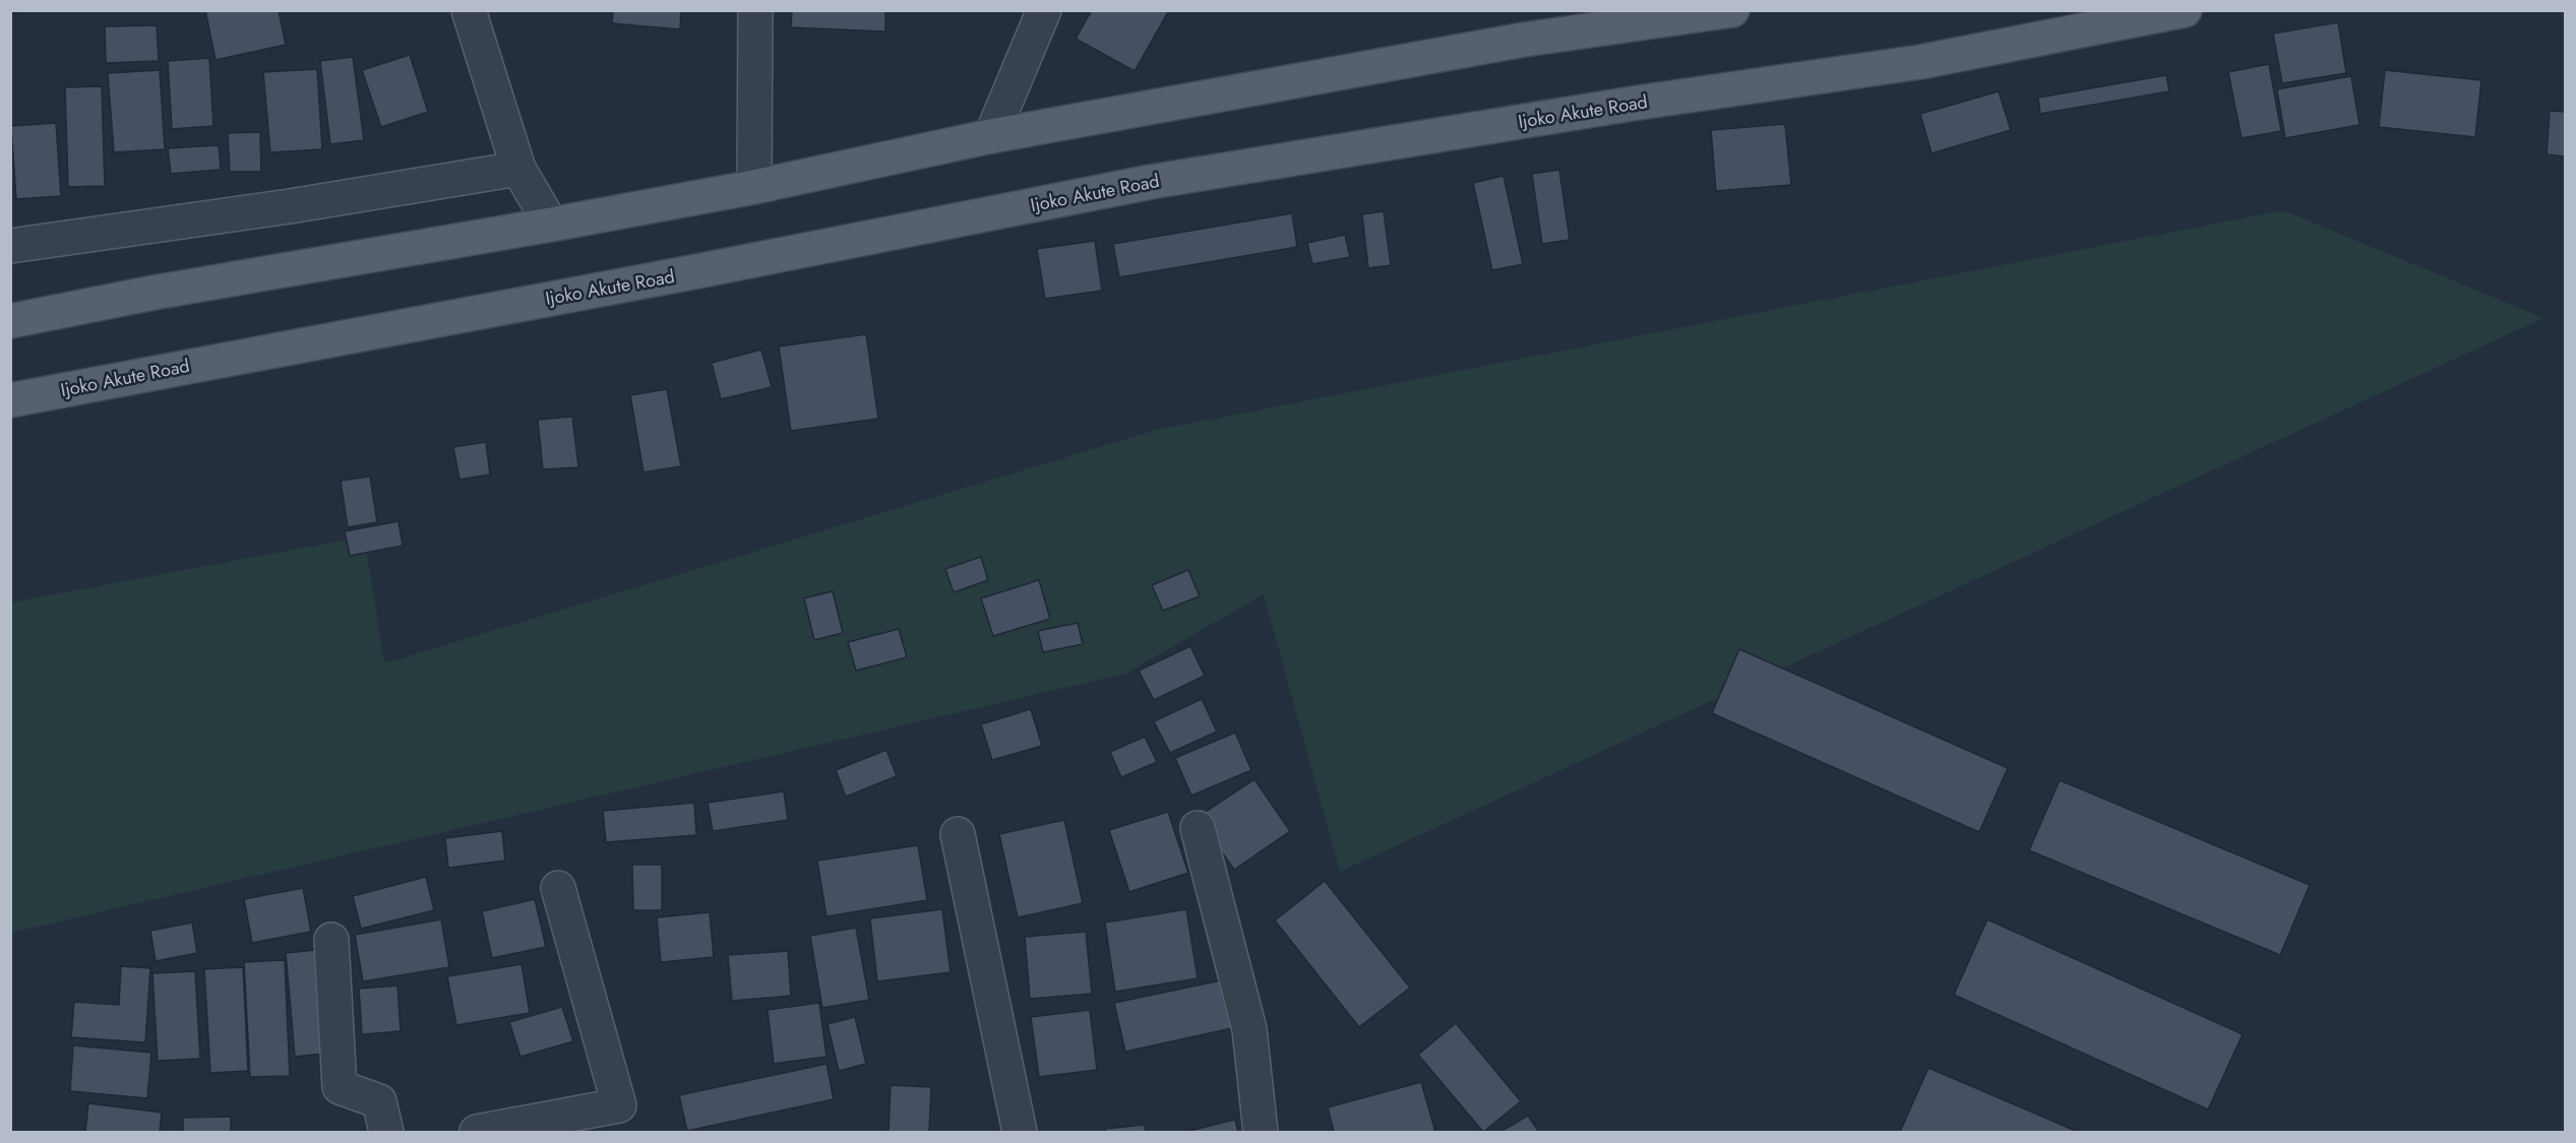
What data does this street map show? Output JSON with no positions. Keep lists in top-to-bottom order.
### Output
{
  "streets": {
    "main road": ["Ijoko Akute Road"]
  }
}
